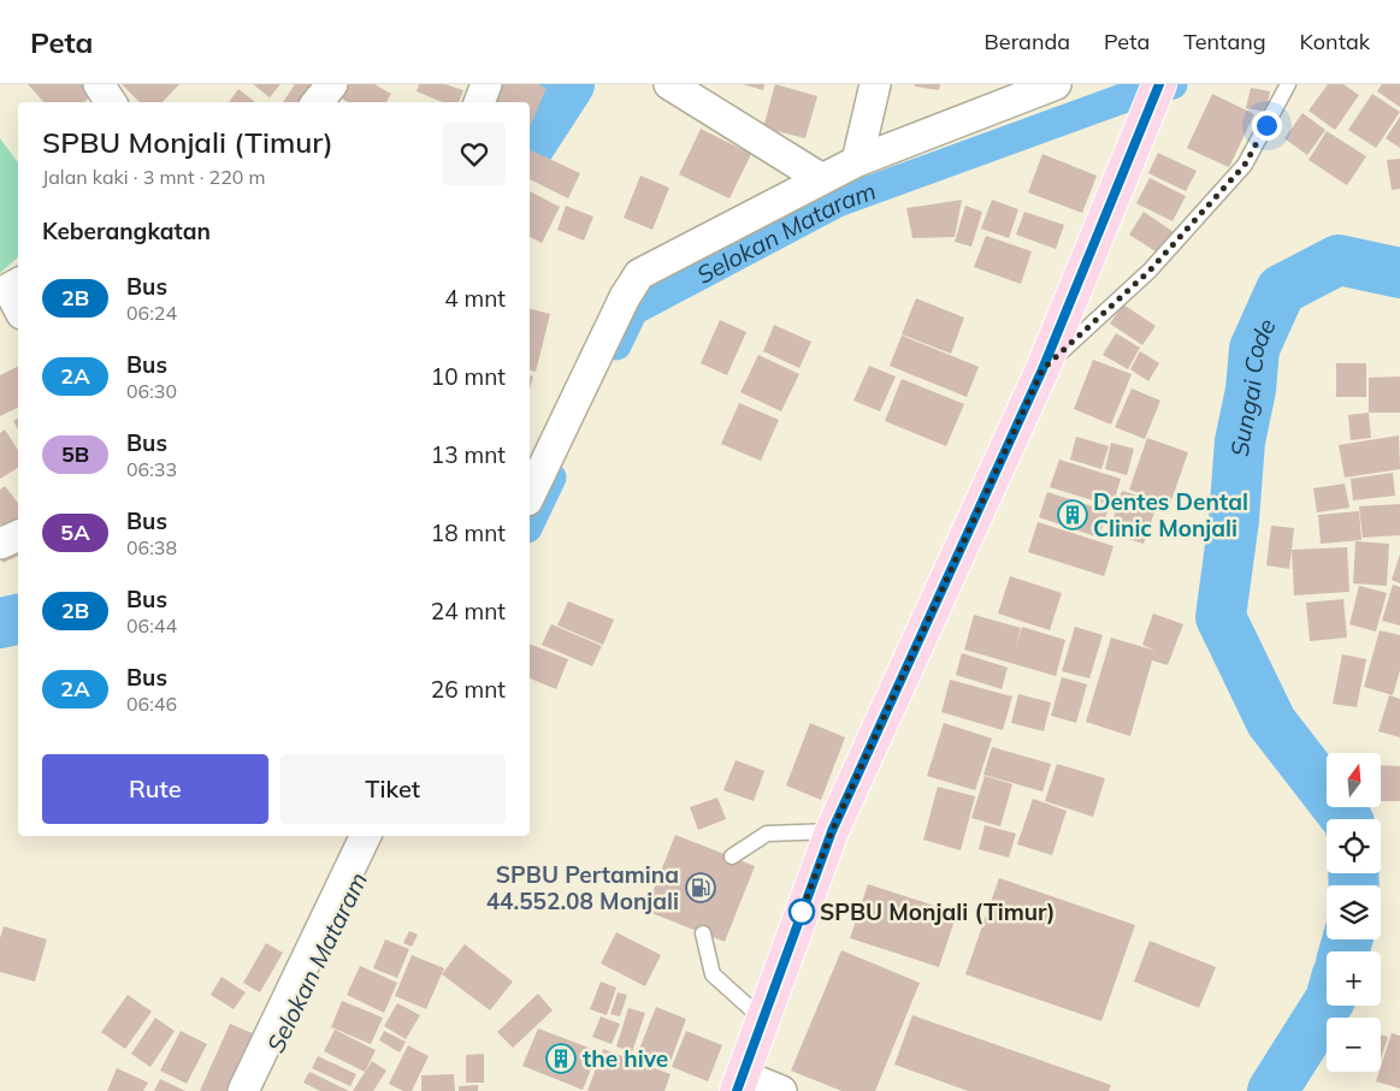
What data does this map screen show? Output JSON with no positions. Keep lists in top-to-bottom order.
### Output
{
  "water": ["Selokan Mataram", "Sungai Code"],
  "places": {
    "building": ["Dentes Dental Clinic Monjali", "the hive"],
    "fuel station": ["SPBU Pertamina 44.552.08 Monjali"],
    "other": ["SPBU Monjali (Timur)"]
  },
  "lines": ["bus line 2B"],
  "north": "top",
  "page": {
    "header": "Peta",
    "nav": [
      "Beranda",
      "Peta",
      "Tentang",
      "Kontak"
    ],
    "heading": [
      ["SPBU Monjali (Timur)", "Jalan kaki · 3 mnt · 220 m"],
      "Keberangkatan"
    ],
    "list": [
      {
        "mark": "2B",
        "name": "Bus",
        "note": "06:24",
        "value": "4 mnt"
      },
      {
        "mark": "2A",
        "name": "Bus",
        "note": "06:30",
        "value": "10 mnt"
      },
      {
        "mark": "5B",
        "name": "Bus",
        "note": "06:33",
        "value": "13 mnt"
      },
      {
        "mark": "5A",
        "name": "Bus",
        "note": "06:38",
        "value": "18 mnt"
      },
      {
        "mark": "2B",
        "name": "Bus",
        "note": "06:44",
        "value": "24 mnt"
      },
      {
        "mark": "2A",
        "name": "Bus",
        "note": "06:46",
        "value": "26 mnt"
      }
    ],
    "buttons": ["Rute", "Tiket"],
    "map_buttons": ["+", "−"]
  }
}
